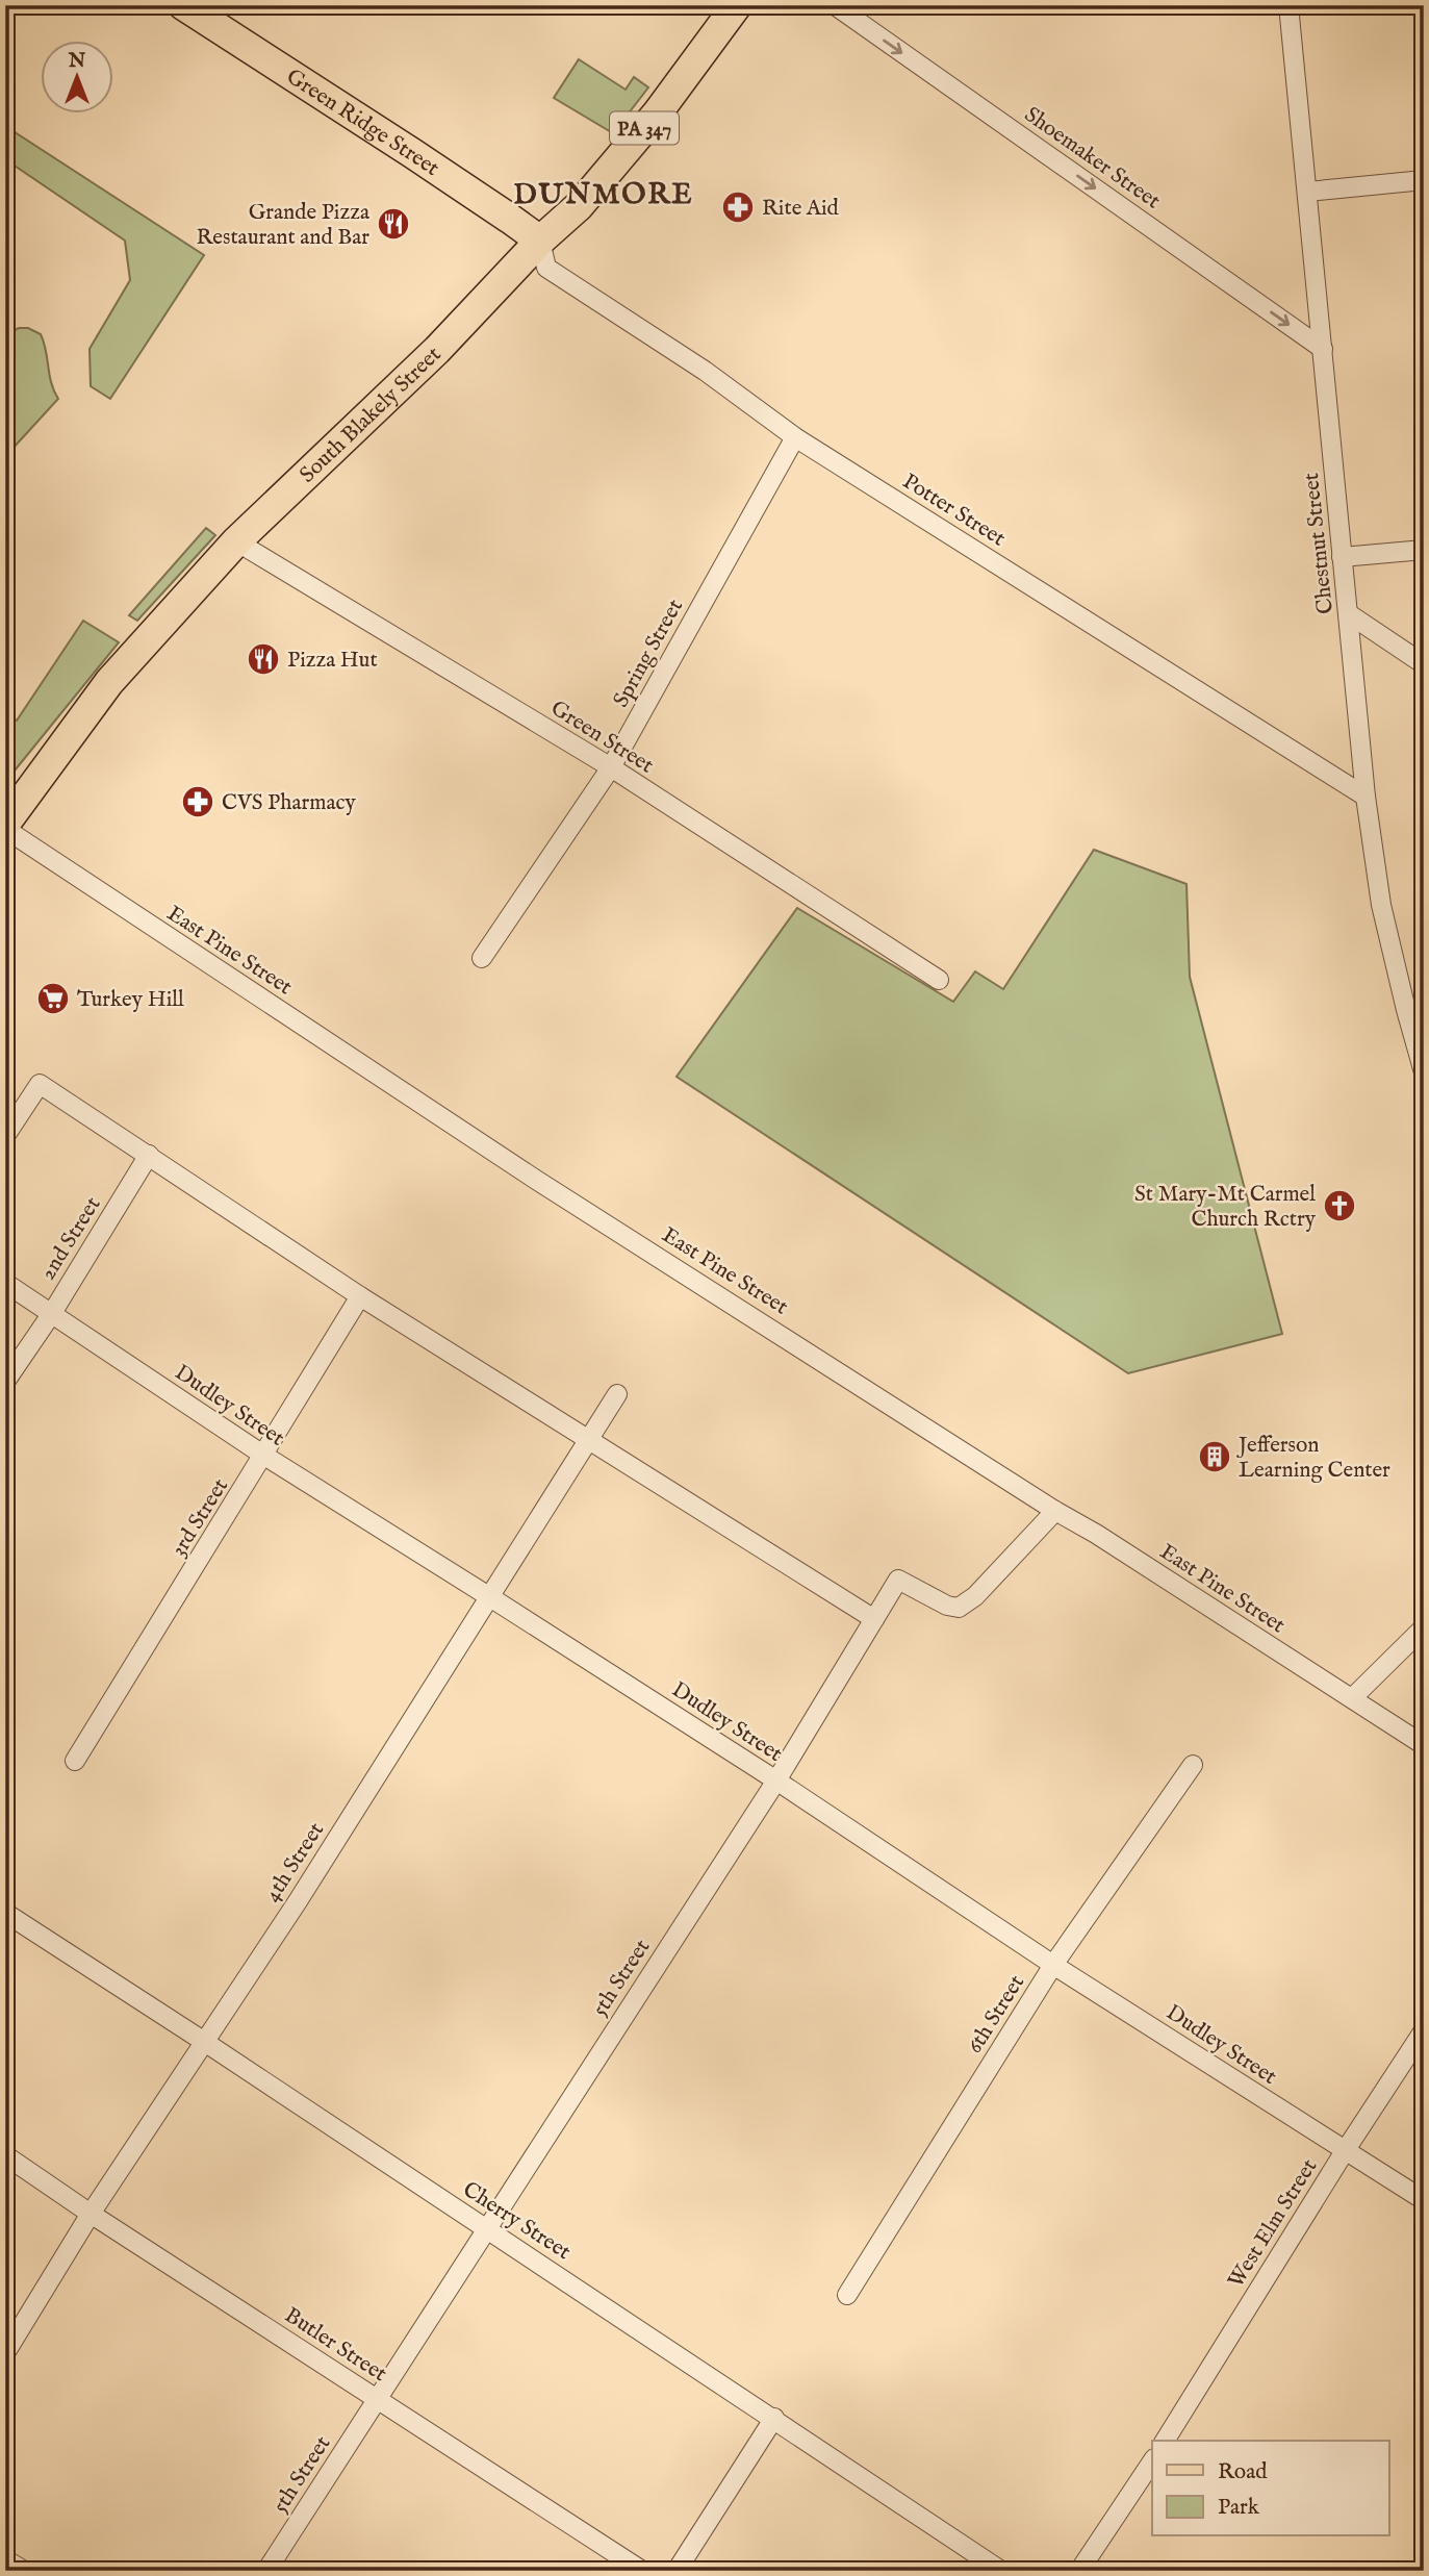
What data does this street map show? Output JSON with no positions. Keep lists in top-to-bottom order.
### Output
{
  "streets": {
    "main road": ["Green Ridge Street", "PA 347", "South Blakely Street"],
    "street": [
      "Shoemaker Street",
      "Potter Street",
      "Chestnut Street",
      "Spring Street",
      "Green Street",
      "East Pine Street",
      "2nd Street",
      "Dudley Street",
      "3rd Street",
      "4th Street",
      "5th Street",
      "6th Street",
      "Cherry Street",
      "West Elm Street",
      "Butler Street"
    ]
  },
  "crossings": [
    ["Green Ridge Street", "South Blakely Street"],
    ["Green Ridge Street", "Potter Street"],
    ["Shoemaker Street", "Chestnut Street"],
    ["South Blakely Street", "Potter Street"],
    ["South Blakely Street", "Green Street"],
    ["South Blakely Street", "East Pine Street"],
    ["Potter Street", "Chestnut Street"],
    ["Potter Street", "Spring Street"],
    ["Spring Street", "Green Street"],
    ["East Pine Street", "5th Street"],
    ["2nd Street", "Dudley Street"],
    ["Dudley Street", "3rd Street"],
    ["Dudley Street", "4th Street"],
    ["Dudley Street", "5th Street"],
    ["Dudley Street", "6th Street"],
    ["Dudley Street", "West Elm Street"],
    ["4th Street", "Cherry Street"],
    ["4th Street", "Butler Street"],
    ["5th Street", "Cherry Street"],
    ["5th Street", "Butler Street"]
  ],
  "one_way": ["Shoemaker Street"],
  "districts": ["DUNMORE"],
  "places": {
    "pharmacy": ["Rite Aid", "CVS Pharmacy"],
    "restaurant": ["Grande Pizza Restaurant and Bar", "Pizza Hut"],
    "supermarket": ["Turkey Hill"],
    "church": ["St Mary-Mt Carmel Church Rctry"],
    "building": ["Jefferson Learning Center"]
  },
  "legend": ["Road", "Park"],
  "north": "top"
}
